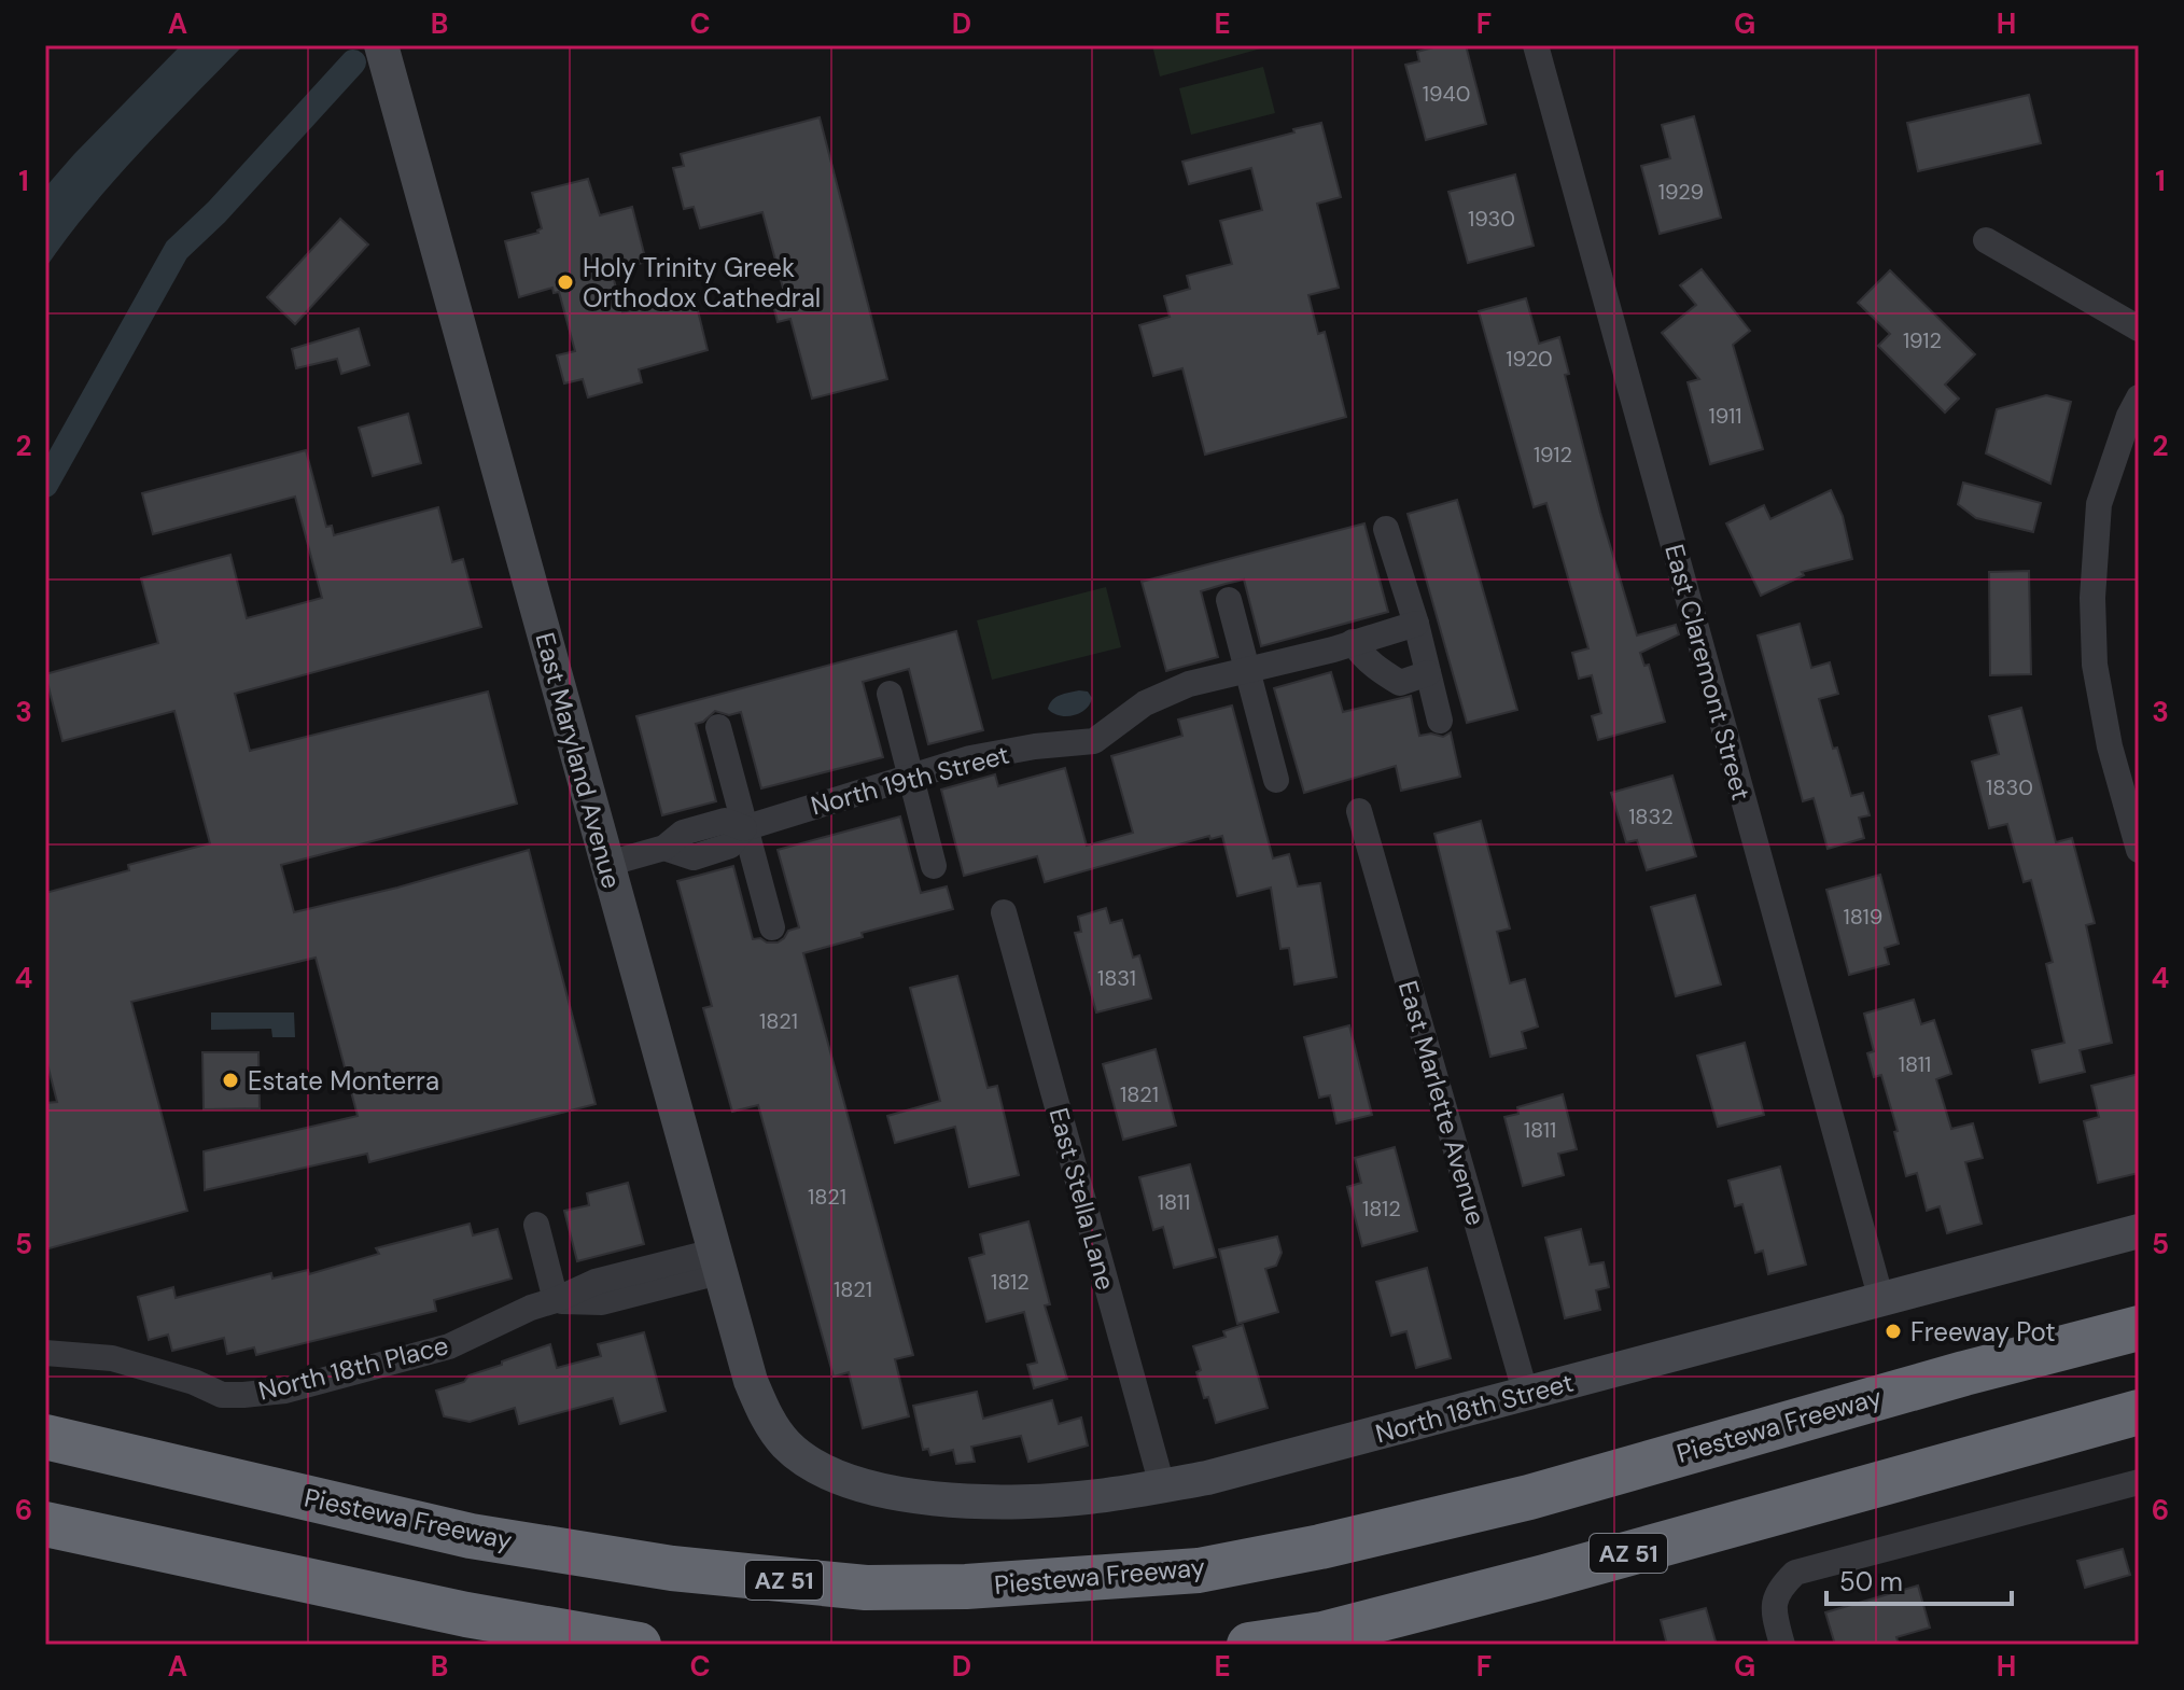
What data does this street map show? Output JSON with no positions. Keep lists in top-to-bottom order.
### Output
{
  "streets": {
    "highway": ["Piestewa Freeway", "AZ 51"],
    "street": [
      "East Claremont Street",
      "East Maryland Avenue",
      "North 19th Street",
      "East Marlette Avenue",
      "East Stella Lane",
      "North 18th Place",
      "North 18th Street"
    ]
  },
  "crossings": [
    ["East Claremont Street", "North 18th Street"],
    ["East Maryland Avenue", "North 19th Street"],
    ["East Maryland Avenue", "North 18th Place"],
    ["East Maryland Avenue", "North 18th Street"],
    ["East Marlette Avenue", "North 18th Street"],
    ["East Stella Lane", "North 18th Street"]
  ],
  "places": ["Holy Trinity Greek Orthodox Cathedral", "Estate Monterra", "Freeway Pot"],
  "house_numbers": [
    "1940",
    "1929",
    "1930",
    "1912",
    "1920",
    "1911",
    "1912",
    "1830",
    "1832",
    "1819",
    "1831",
    "1821",
    "1811",
    "1821",
    "1811",
    "1821",
    "1811",
    "1812",
    "1812",
    "1821"
  ],
  "scale_bar": "50 m",
  "grid": {
    "columns": [
      "A",
      "B",
      "C",
      "D",
      "E",
      "F",
      "G",
      "H"
    ],
    "rows": [
      "1",
      "2",
      "3",
      "4",
      "5",
      "6"
    ]
  }
}
